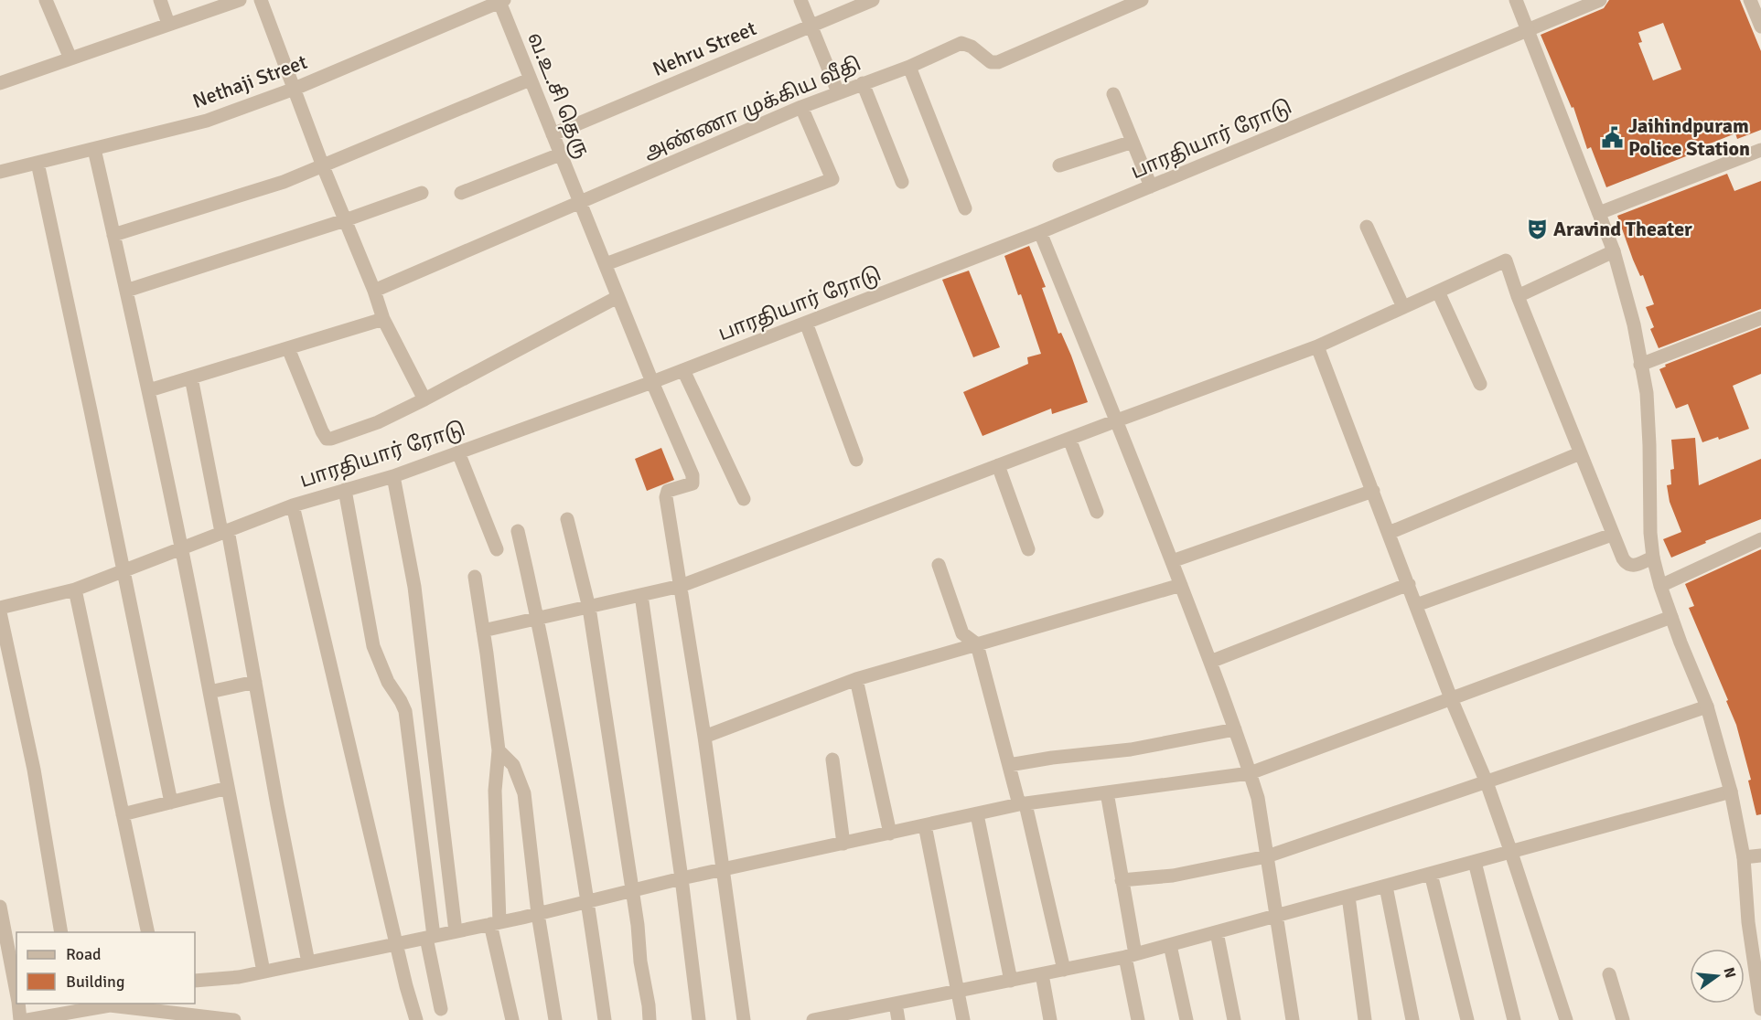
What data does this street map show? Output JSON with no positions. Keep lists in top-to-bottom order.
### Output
{
  "streets": {
    "street": [
      "Nehru Street",
      "Nethaji Street",
      "வ.உ.சி தெரு",
      "அண்ணா முக்கிய வீதி",
      "பாரதியார் ரோடு"
    ]
  },
  "crossings": [
    ["Nehru Street", "வ.உ.சி தெரு"],
    ["Nethaji Street", "வ.உ.சி தெரு"],
    ["வ.உ.சி தெரு", "அண்ணா முக்கிய வீதி"],
    ["வ.உ.சி தெரு", "பாரதியார் ரோடு"]
  ],
  "places": {
    "public building": ["Jaihindpuram Police Station"],
    "theatre": ["Aravind Theater"]
  },
  "legend": ["Road", "Building"],
  "north": "right"
}
